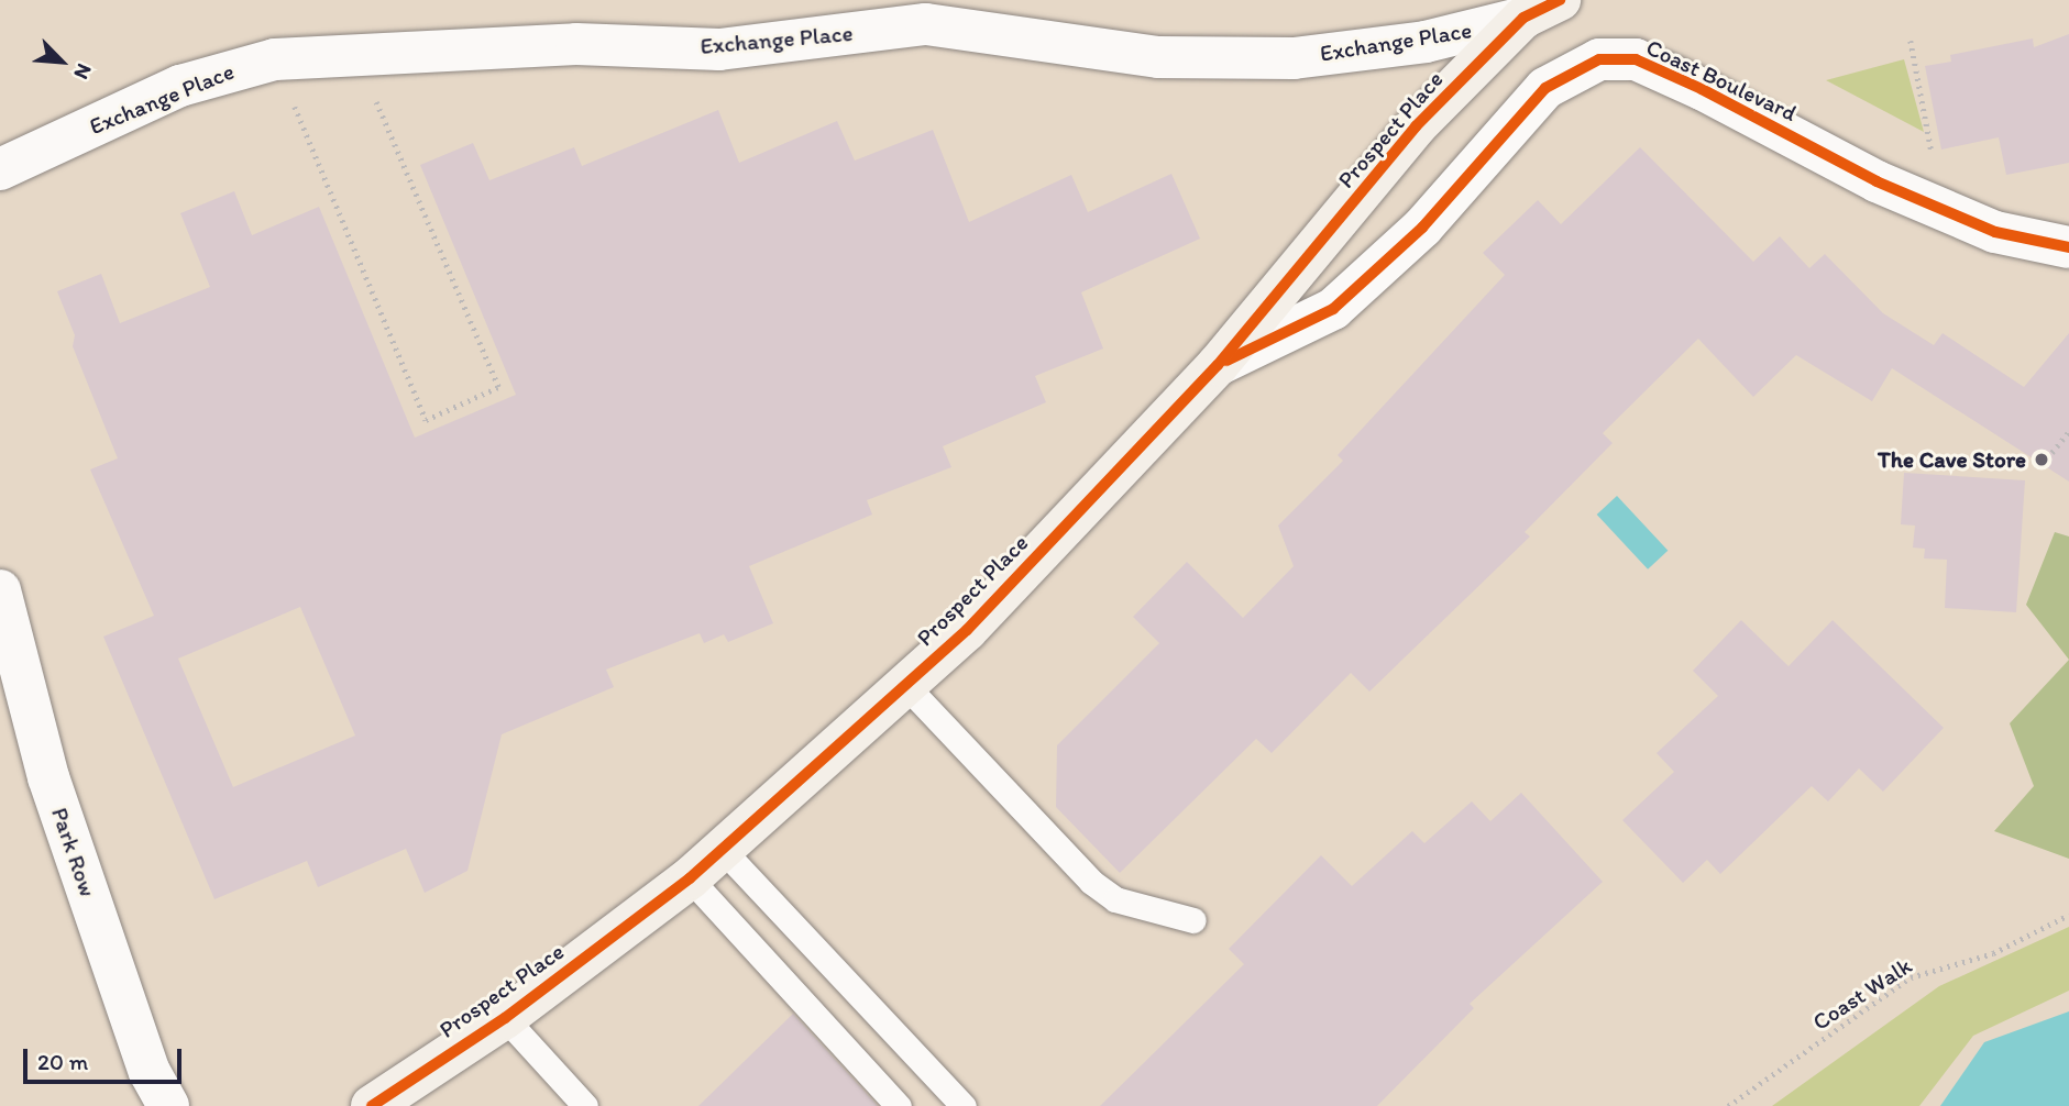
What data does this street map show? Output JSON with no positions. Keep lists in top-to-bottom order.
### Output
{
  "streets": {
    "main road": ["Prospect Place"],
    "street": ["Exchange Place", "Coast Boulevard", "Park Row"],
    "path": ["Coast Walk"]
  },
  "crossings": [
    ["Exchange Place", "Prospect Place"],
    ["Coast Boulevard", "Prospect Place"]
  ],
  "places": ["The Cave Store"],
  "scale_bar": "20 m",
  "north": "bottom right"
}
